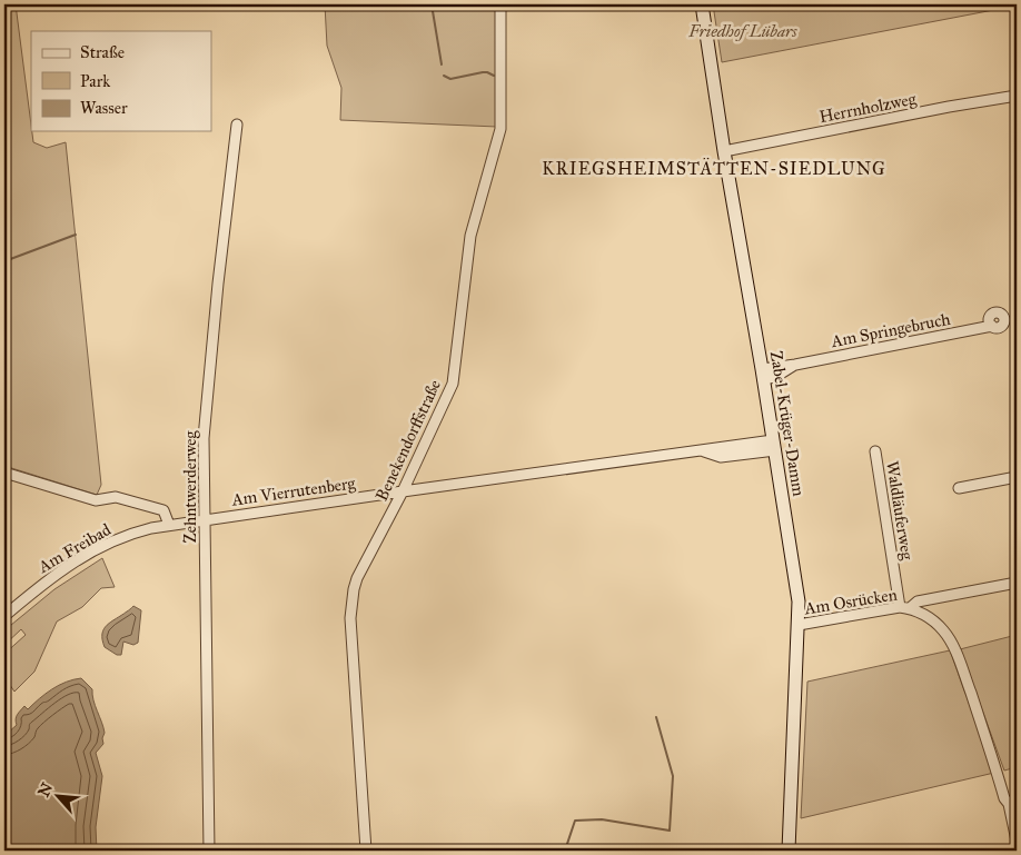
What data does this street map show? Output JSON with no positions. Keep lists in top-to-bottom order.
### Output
{
  "streets": {
    "street": [
      "Herrnholzweg",
      "Am Springebruch",
      "Zabel-Krüger-Damm",
      "Benekendorffstraße",
      "Zehntwerderweg",
      "Am Vierrutenberg",
      "Waldläuferweg",
      "Am Freibad",
      "Am Osrücken"
    ]
  },
  "crossings": [
    ["Herrnholzweg", "Zabel-Krüger-Damm"],
    ["Am Springebruch", "Zabel-Krüger-Damm"],
    ["Zabel-Krüger-Damm", "Am Vierrutenberg"],
    ["Zabel-Krüger-Damm", "Am Osrücken"],
    ["Benekendorffstraße", "Am Vierrutenberg"],
    ["Zehntwerderweg", "Am Vierrutenberg"],
    ["Am Vierrutenberg", "Am Freibad"],
    ["Waldläuferweg", "Am Osrücken"]
  ],
  "districts": ["KRIEGSHEIMSTÄTTEN-SIEDLUNG"],
  "parks": ["Friedhof Lübars"],
  "legend": ["Straße", "Park", "Wasser"],
  "north": "top left"
}
